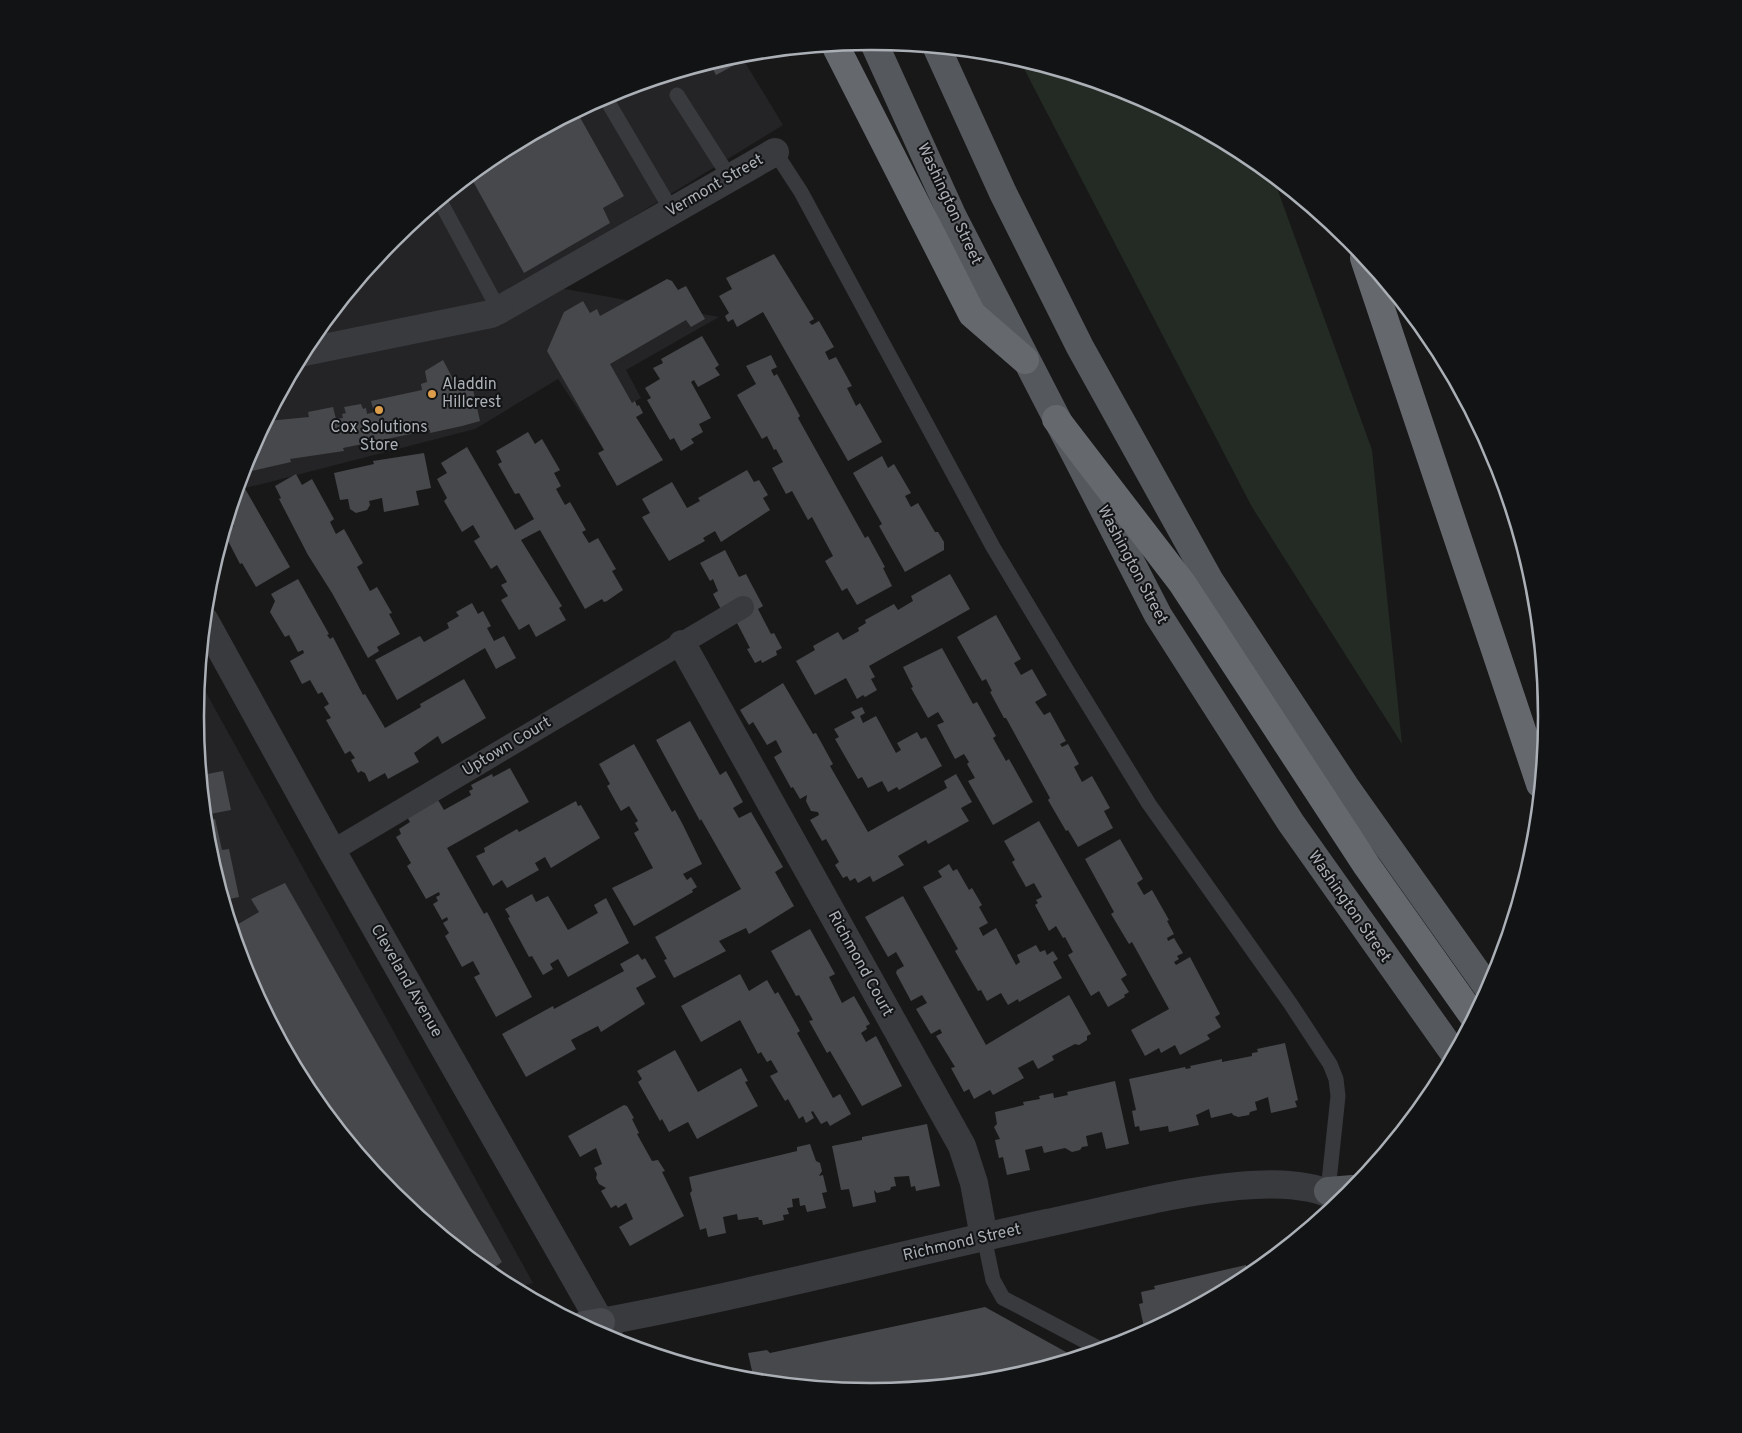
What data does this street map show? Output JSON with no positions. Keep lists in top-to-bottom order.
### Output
{
  "streets": {
    "main road": ["Washington Street"],
    "street": [
      "Vermont Street",
      "Uptown Court",
      "Richmond Court",
      "Cleveland Avenue",
      "Richmond Street"
    ]
  },
  "crossings": [
    ["Uptown Court", "Richmond Court"],
    ["Uptown Court", "Cleveland Avenue"],
    ["Richmond Court", "Richmond Street"]
  ],
  "places": ["Aladdin Hillcrest", "Cox Solutions Store"]
}
